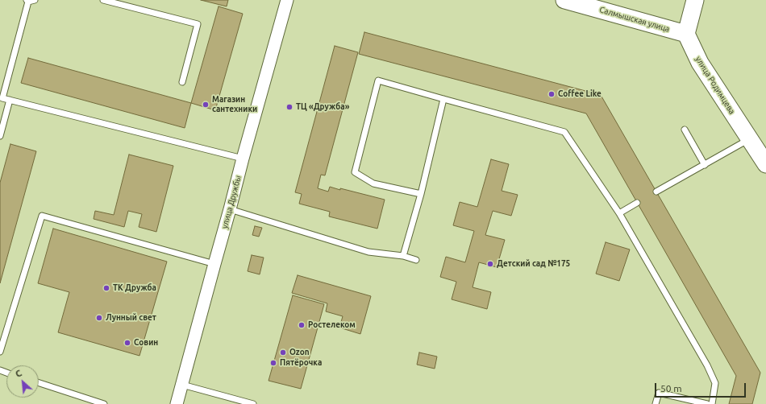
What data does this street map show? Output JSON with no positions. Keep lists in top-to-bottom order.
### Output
{
  "streets": {
    "main road": ["Салмышская улица", "улица Родимцева"],
    "street": ["улица Дружбы"]
  },
  "crossings": [
    ["Салмышская улица", "улица Родимцева"]
  ],
  "places": [
    "Coffee Like",
    "Магазин сантехники",
    "ТЦ «Дружба»",
    "Детский сад №175",
    "ТК Дружба",
    "Лунный свет",
    "Ростелеком",
    "Совин",
    "Ozon",
    "Пятёрочка"
  ],
  "scale_bar": "50 m",
  "north": "top left"
}
